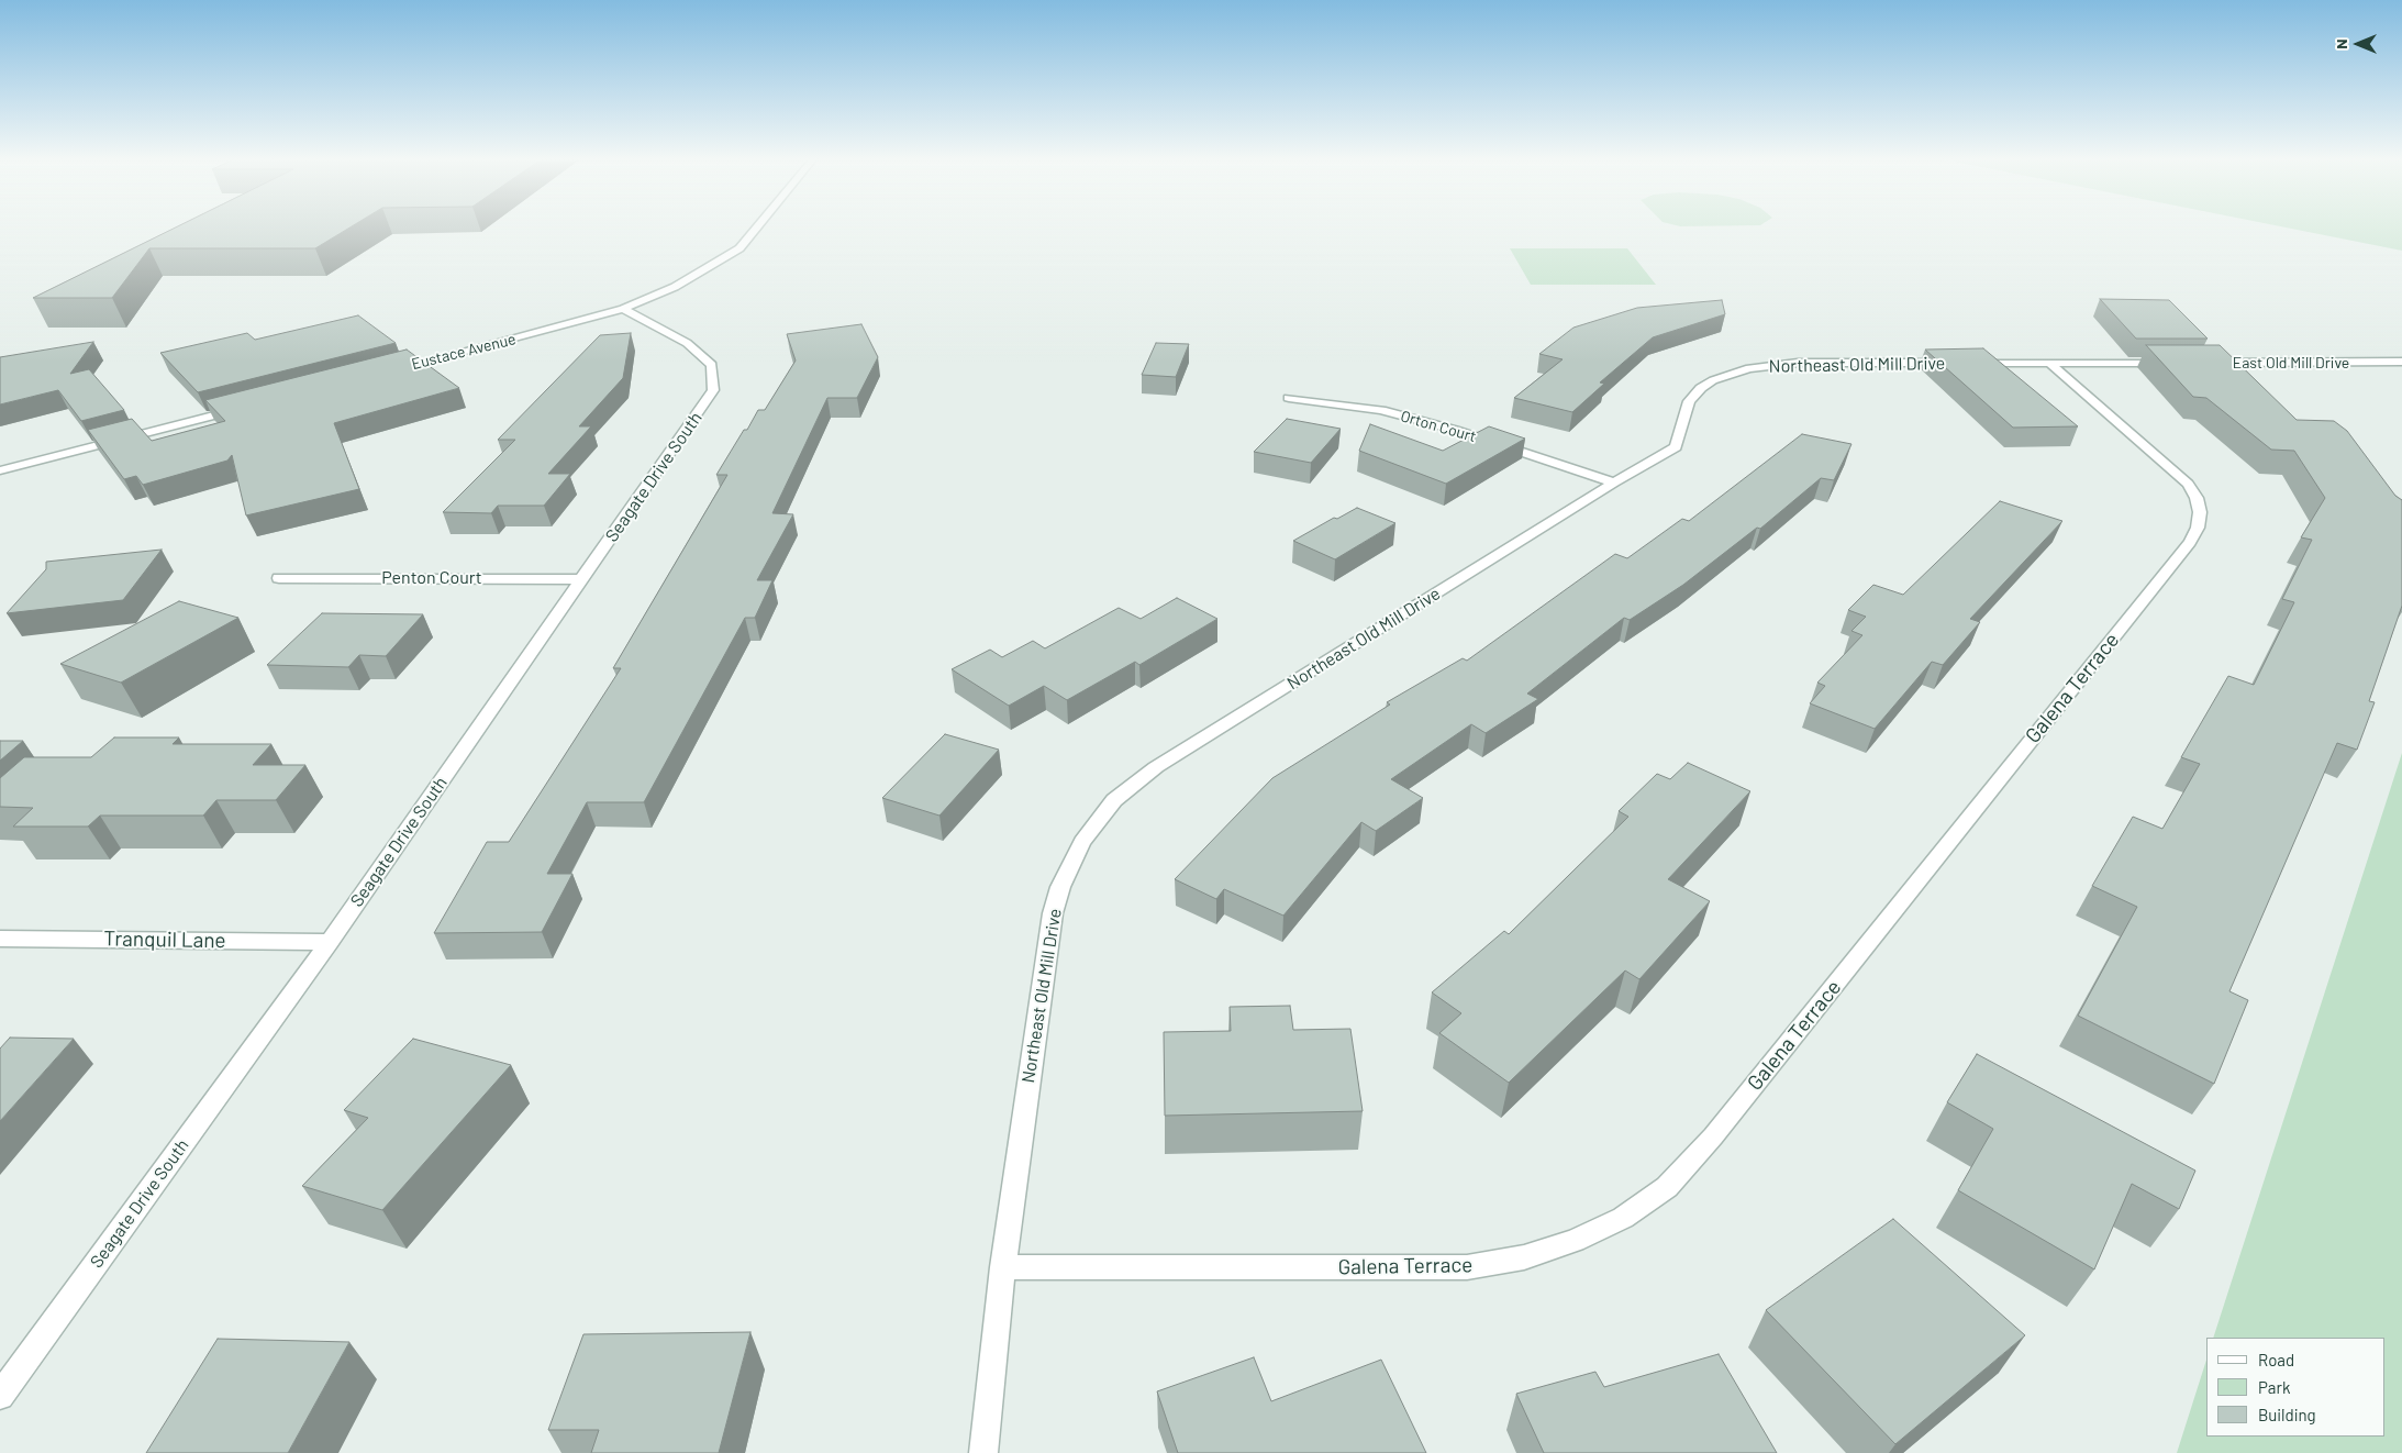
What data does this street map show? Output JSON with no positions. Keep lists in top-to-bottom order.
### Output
{
  "streets": {
    "street": [
      "Eustace Avenue",
      "East Old Mill Drive",
      "Northeast Old Mill Drive",
      "Orton Court",
      "Seagate Drive South",
      "Penton Court",
      "Galena Terrace",
      "Tranquil Lane"
    ]
  },
  "crossings": [
    ["Eustace Avenue", "Seagate Drive South"],
    ["Northeast Old Mill Drive", "Orton Court"],
    ["Northeast Old Mill Drive", "Galena Terrace"],
    ["Seagate Drive South", "Penton Court"],
    ["Seagate Drive South", "Tranquil Lane"]
  ],
  "legend": ["Road", "Park", "Building"],
  "north": "left"
}
